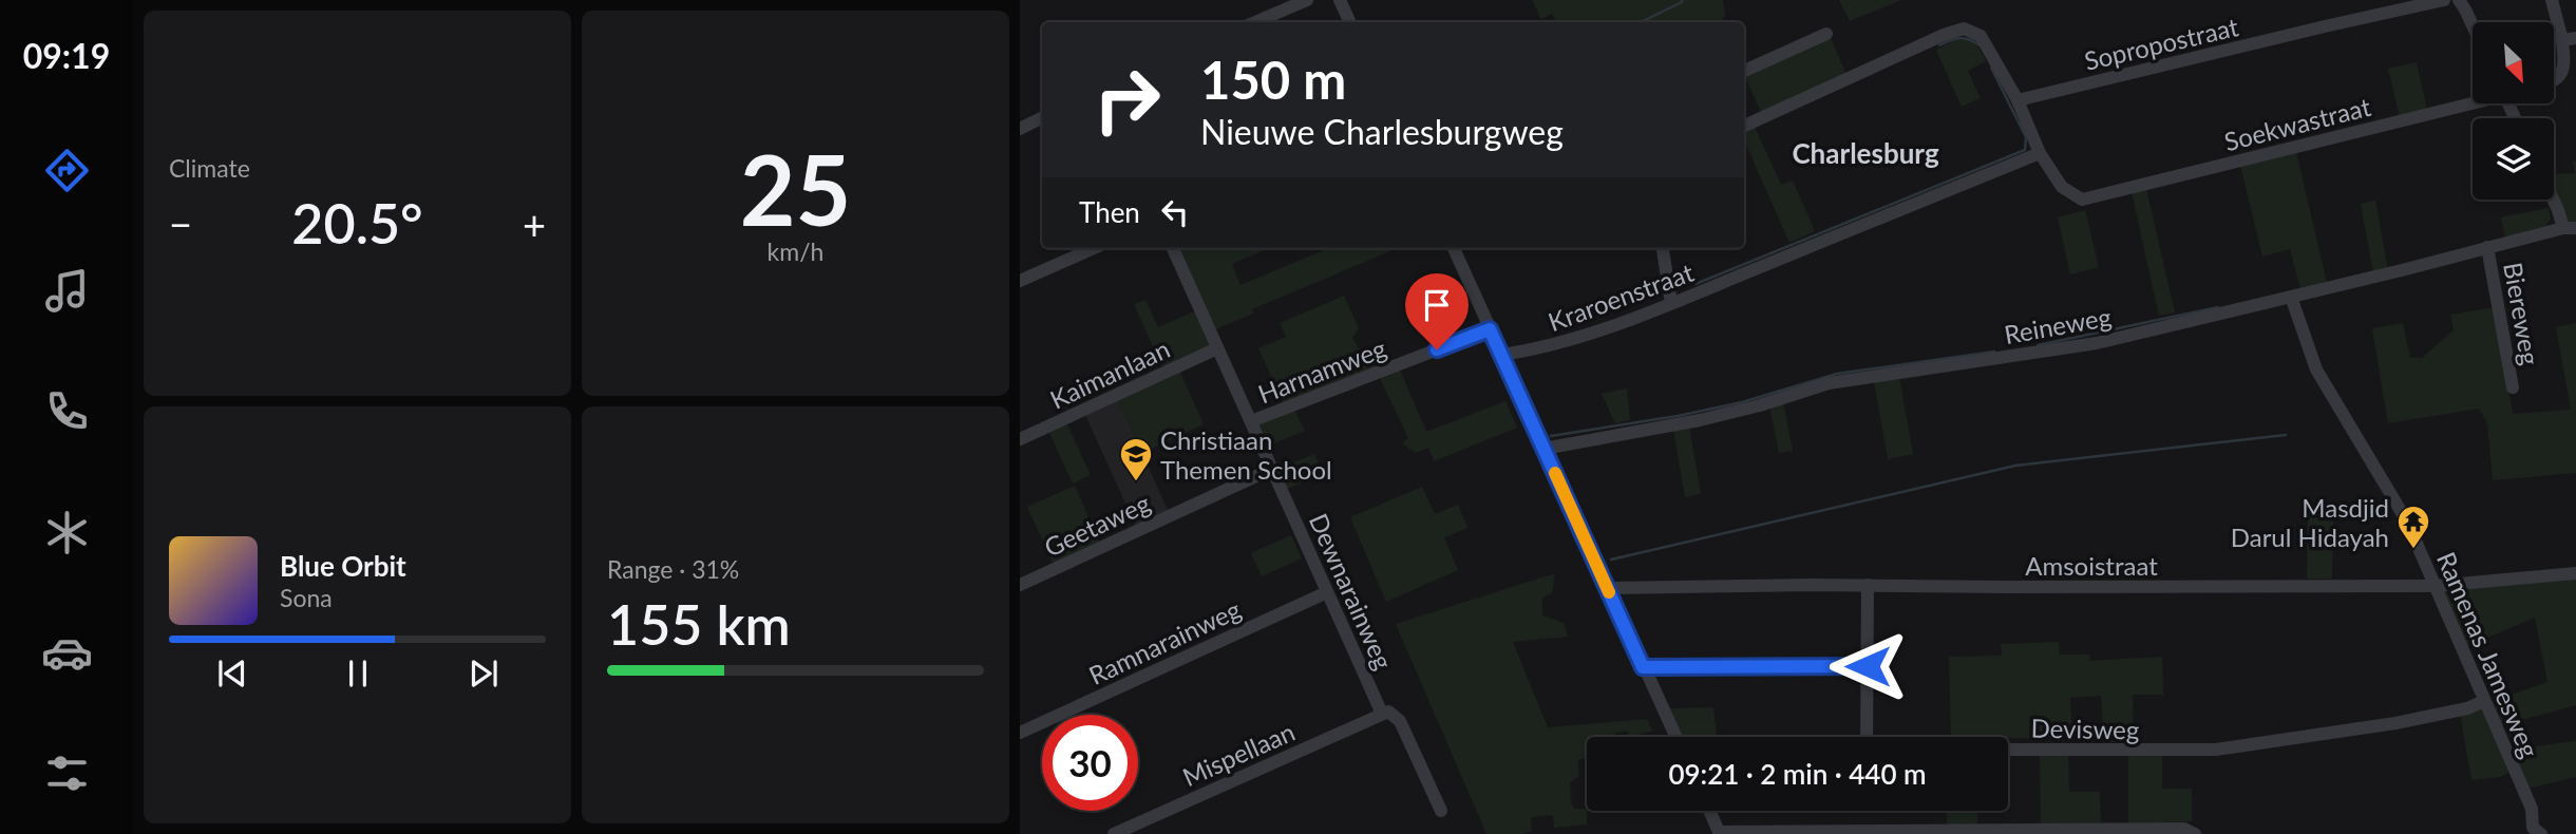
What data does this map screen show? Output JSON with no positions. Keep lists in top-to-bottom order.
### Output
{
  "streets": {
    "street": [
      "Sopropostraat",
      "Soekwastraat",
      "Kraroenstraat",
      "Biereweg",
      "Reineweg",
      "Harnamweg",
      "Kaimanlaan",
      "Geetaweg",
      "Amsoistraat",
      "Dewnarainweg",
      "Ramnarainweg",
      "Ramenas Jamesweg",
      "Devisweg",
      "Mispellaan"
    ]
  },
  "crossings": [
    ["Soekwastraat", "Kraroenstraat"],
    ["Biereweg", "Reineweg"],
    ["Reineweg", "Ramenas Jamesweg"],
    ["Harnamweg", "Dewnarainweg"],
    ["Kaimanlaan", "Dewnarainweg"],
    ["Geetaweg", "Dewnarainweg"],
    ["Amsoistraat", "Ramenas Jamesweg"],
    ["Dewnarainweg", "Ramnarainweg"],
    ["Dewnarainweg", "Mispellaan"],
    ["Ramenas Jamesweg", "Devisweg"]
  ],
  "districts": ["Charlesburg"],
  "places": {
    "school or university": ["Christiaan Themen School"],
    "temple": ["Masdjid Darul Hidayah"]
  },
  "north": "bottom right",
  "page": {
    "tabs": "09:19",
    "tile": [
      "Climate",
      ["25", "km/h"],
      ["Range · 31%", "155 km"]
    ],
    "turn": ["150 m", "Nieuwe Charlesburgweg"],
    "then": "Then",
    "heat": ["−", "20.5°", "+"],
    "song": ["Blue Orbit", "Sona"],
    "limit": "30",
    "trip": "09:21 · 2 min · 440 m"
  }
}
